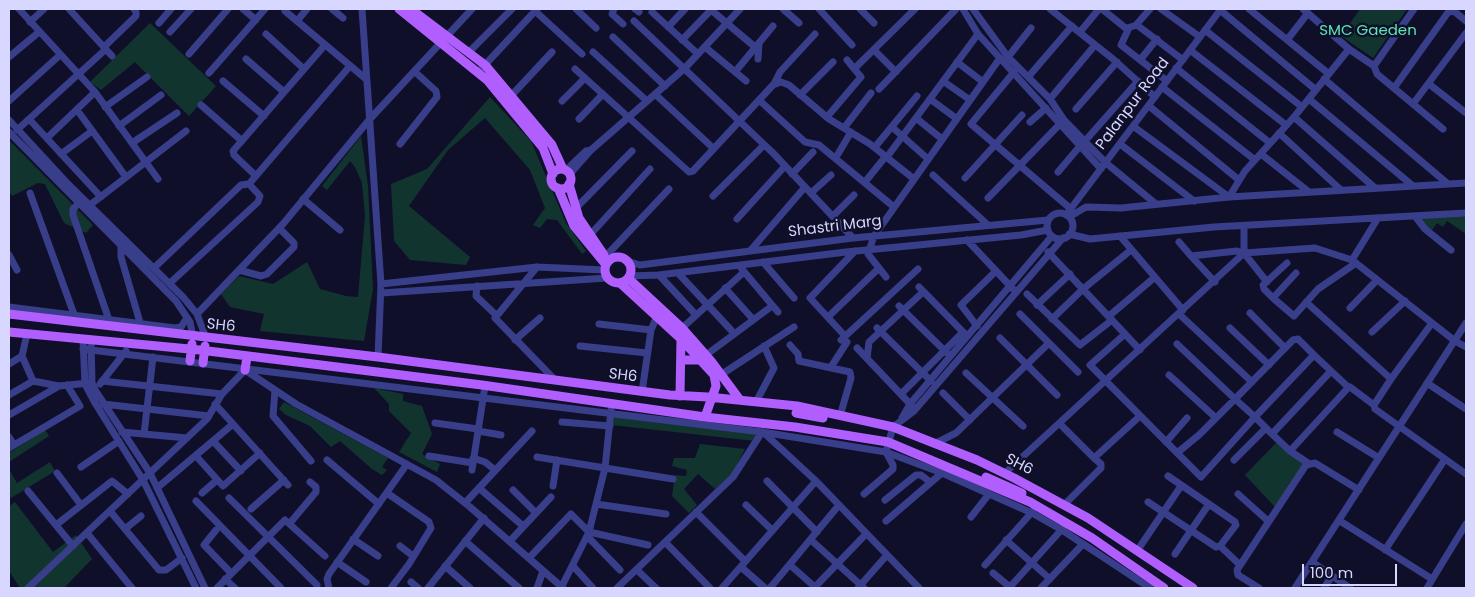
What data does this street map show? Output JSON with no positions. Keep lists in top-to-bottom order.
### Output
{
  "streets": {
    "main road": ["SH6"],
    "street": ["Palanpur Road", "Shastri Marg"]
  },
  "crossings": [
    ["Palanpur Road", "Shastri Marg"]
  ],
  "parks": ["SMC Gaeden"],
  "scale_bar": "100 m"
}
